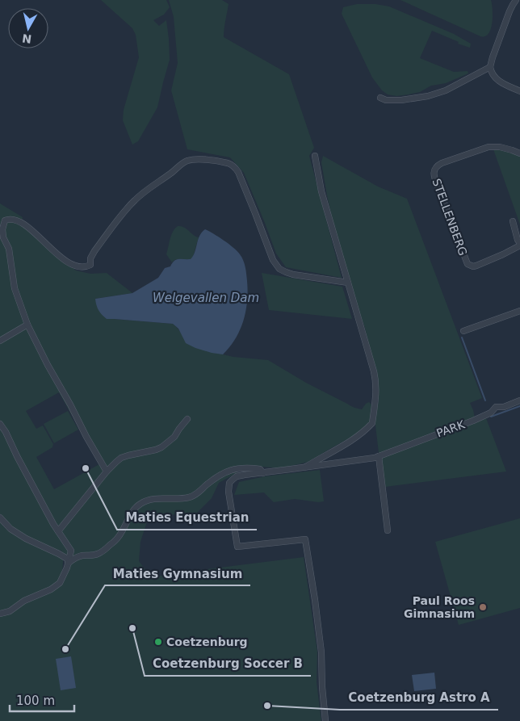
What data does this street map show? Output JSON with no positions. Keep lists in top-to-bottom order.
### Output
{
  "streets": {
    "street": ["STELLENBERG", "PARK"]
  },
  "water": ["Welgevallen Dam"],
  "places": [
    "Maties Equestrian",
    "Paul Roos Gimnasium",
    "Coetzenburg Soccer B",
    "Coetzenburg",
    "Maties Gymnasium",
    "Coetzenburg Astro A"
  ],
  "scale_bar": "100 m",
  "north": "bottom"
}
